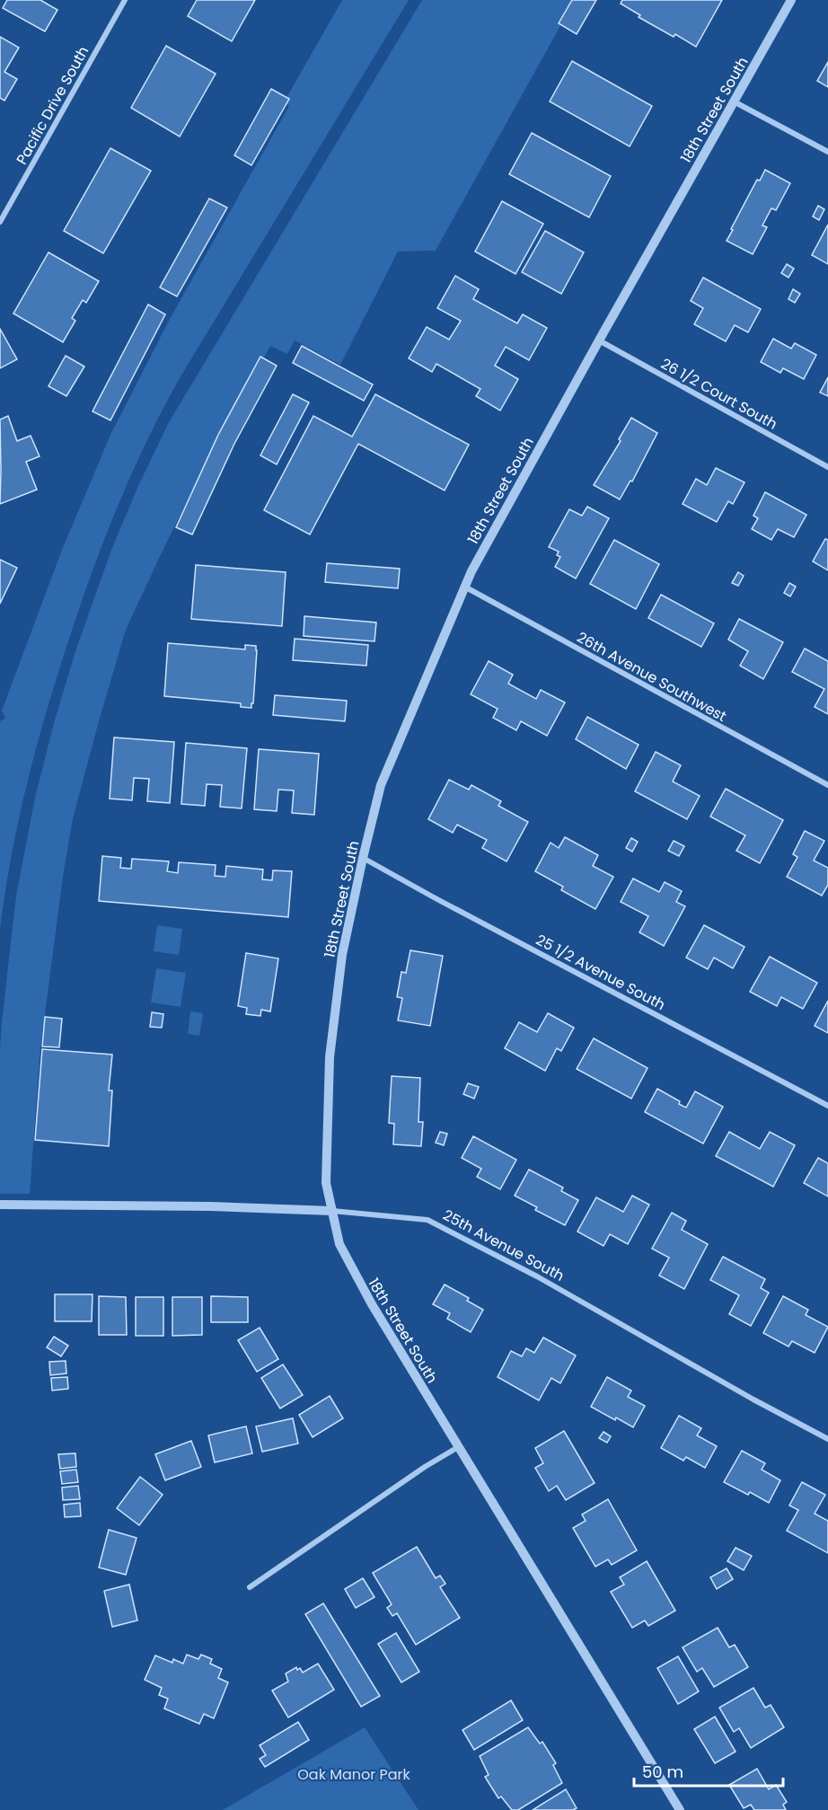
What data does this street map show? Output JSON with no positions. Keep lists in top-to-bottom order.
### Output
{
  "streets": {
    "street": [
      "Pacific Drive South",
      "18th Street South",
      "26 1/2 Court South",
      "26th Avenue Southwest",
      "25 1/2 Avenue South",
      "25th Avenue South"
    ]
  },
  "crossings": [
    ["18th Street South", "26 1/2 Court South"],
    ["18th Street South", "26th Avenue Southwest"],
    ["18th Street South", "25 1/2 Avenue South"],
    ["18th Street South", "25th Avenue South"]
  ],
  "parks": ["Oak Manor Park"],
  "scale_bar": "50 m"
}
